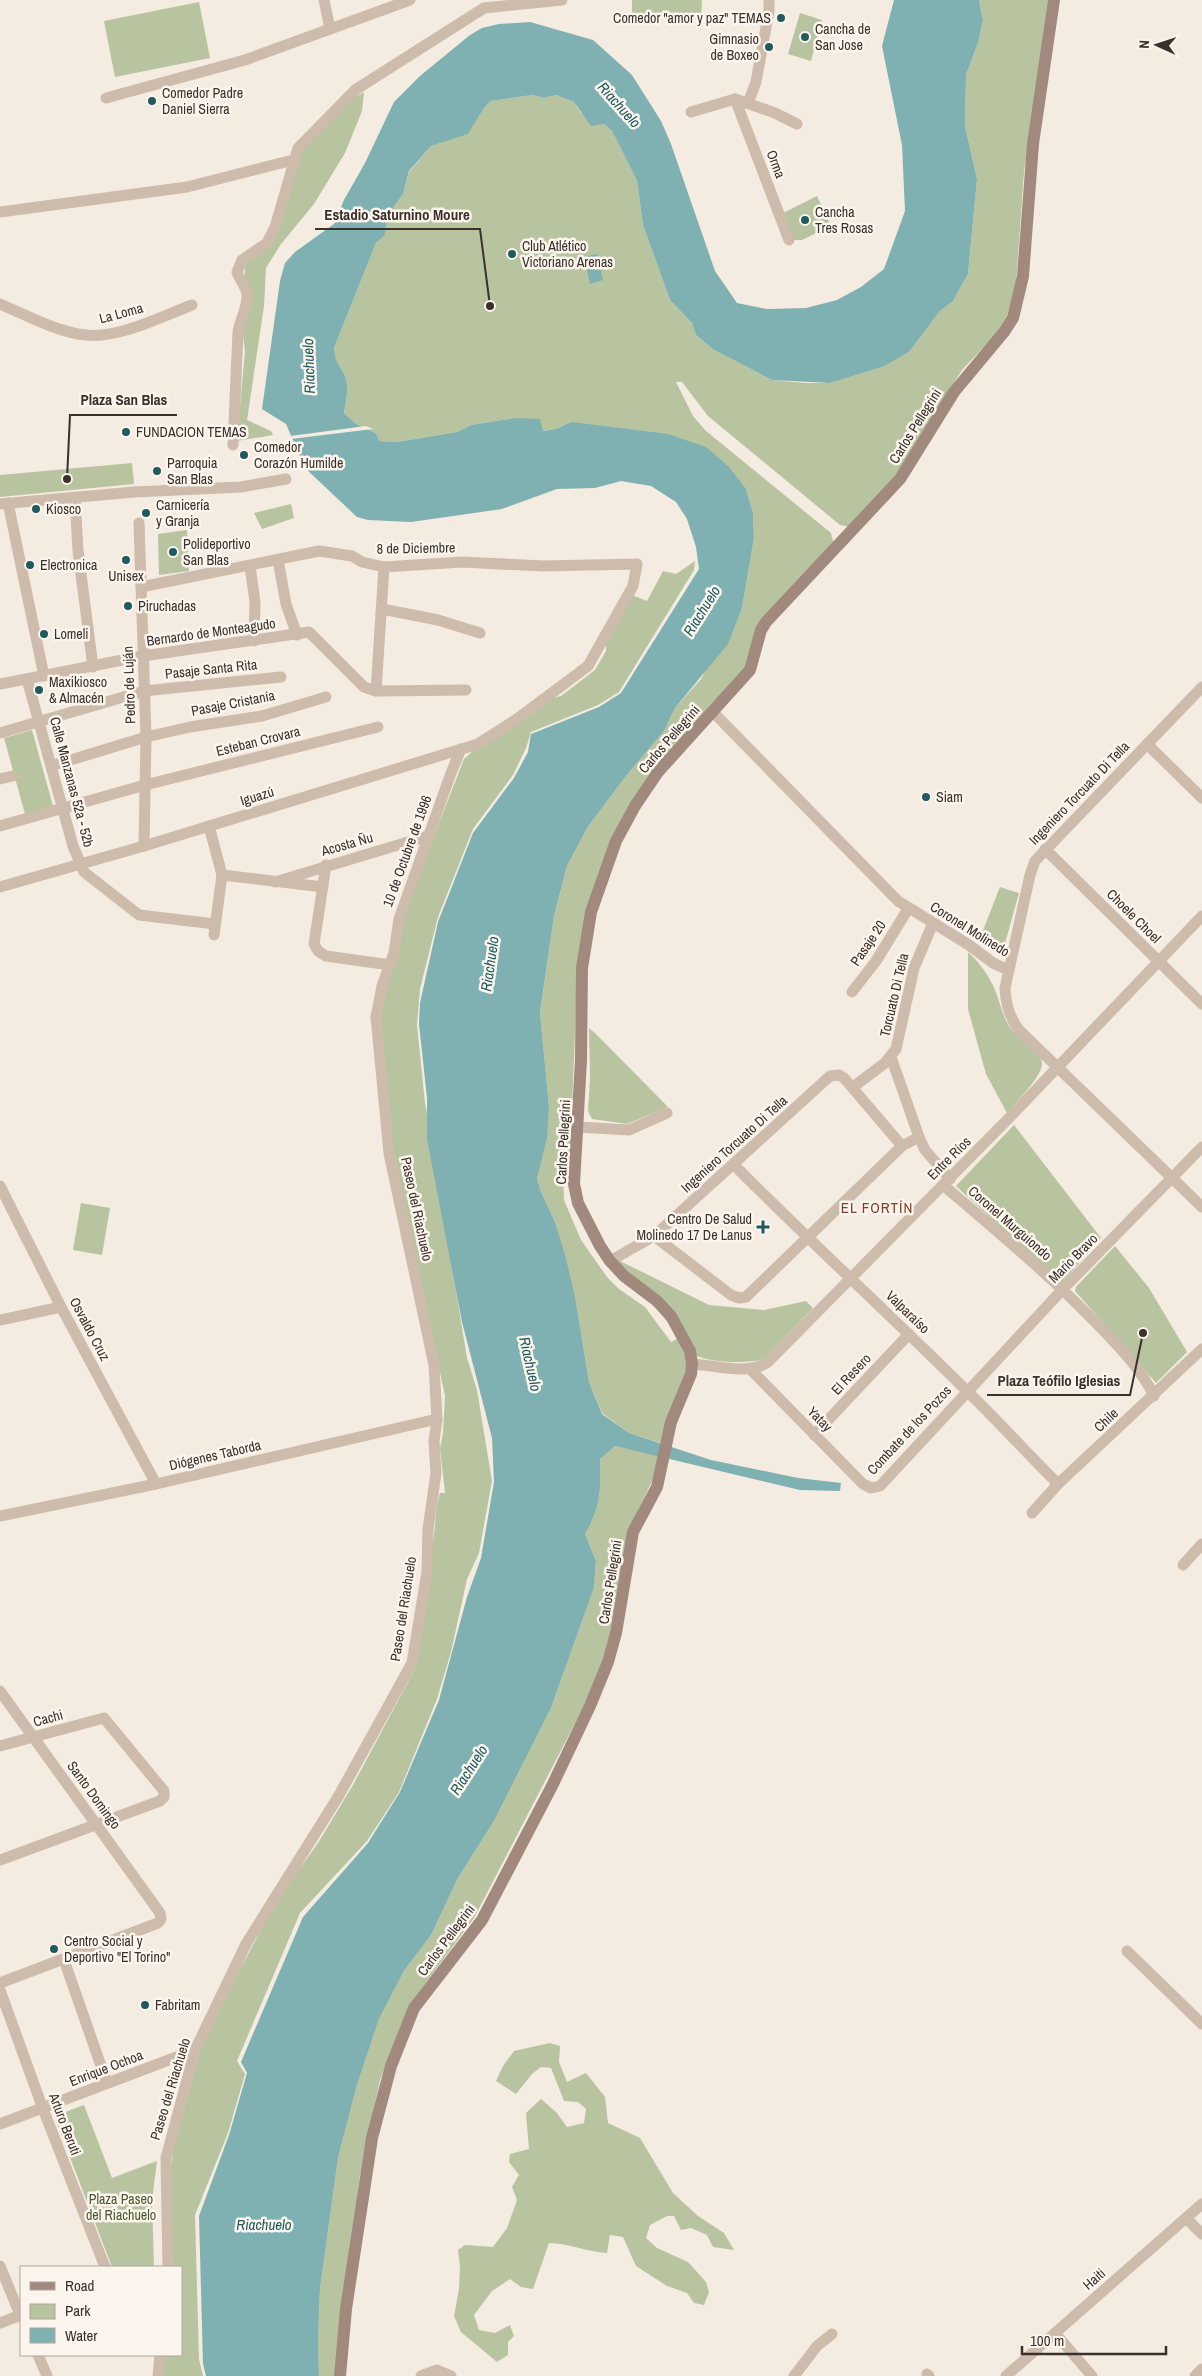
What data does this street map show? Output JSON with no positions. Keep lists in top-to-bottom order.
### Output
{
  "streets": {
    "street": [
      "Orma",
      "La Loma",
      "Carlos Pellegrini",
      "8 de Diciembre",
      "Bernardo de Monteagudo",
      "Pasaje Santa Rita",
      "Pedro de Luján",
      "Pasaje Cristanía",
      "Esteban Crovara",
      "Calle Manzanas 52a - 52b",
      "Ingeniero Torcuato Di Tella",
      "Iguazú",
      "Acosta Ñu",
      "10 de Octubre de 1996",
      "Choele Choel",
      "Coronel Molinedo",
      "Pasaje 20",
      "Torcuato Di Tella",
      "Entre Ríos",
      "Paseo del Riachuelo",
      "Coronel Murguiondo",
      "Mario Bravo",
      "Valparaíso",
      "Osvaldo Cruz",
      "El Resero",
      "Yatay",
      "Chile",
      "Combate de los Pozos",
      "Diógenes Taborda",
      "Cachi",
      "Santo Domingo",
      "Enrique Ochoa",
      "Arturo Beruti",
      "Haiti"
    ]
  },
  "crossings": [
    ["Carlos Pellegrini", "Ingeniero Torcuato Di Tella"],
    ["Carlos Pellegrini", "Coronel Molinedo"],
    ["8 de Diciembre", "Pedro de Luján"],
    ["8 de Diciembre", "Iguazú"],
    ["Bernardo de Monteagudo", "Pedro de Luján"],
    ["Bernardo de Monteagudo", "Calle Manzanas 52a - 52b"],
    ["Pasaje Santa Rita", "Pedro de Luján"],
    ["Pasaje Santa Rita", "Calle Manzanas 52a - 52b"],
    ["Pedro de Luján", "Pasaje Cristanía"],
    ["Pedro de Luján", "Esteban Crovara"],
    ["Pedro de Luján", "Iguazú"],
    ["Pasaje Cristanía", "Calle Manzanas 52a - 52b"],
    ["Esteban Crovara", "Calle Manzanas 52a - 52b"],
    ["Calle Manzanas 52a - 52b", "Iguazú"],
    ["Ingeniero Torcuato Di Tella", "Choele Choel"],
    ["Ingeniero Torcuato Di Tella", "Coronel Molinedo"],
    ["Ingeniero Torcuato Di Tella", "Torcuato Di Tella"],
    ["Ingeniero Torcuato Di Tella", "Valparaíso"],
    ["Iguazú", "10 de Octubre de 1996"],
    ["Acosta Ñu", "10 de Octubre de 1996"],
    ["10 de Octubre de 1996", "Paseo del Riachuelo"],
    ["Choele Choel", "Entre Ríos"],
    ["Coronel Molinedo", "Pasaje 20"],
    ["Coronel Molinedo", "Torcuato Di Tella"],
    ["Coronel Molinedo", "Entre Ríos"],
    ["Coronel Molinedo", "Mario Bravo"],
    ["Torcuato Di Tella", "Coronel Murguiondo"],
    ["Entre Ríos", "Coronel Murguiondo"],
    ["Entre Ríos", "Valparaíso"],
    ["Entre Ríos", "Yatay"],
    ["Paseo del Riachuelo", "Diógenes Taborda"],
    ["Paseo del Riachuelo", "Enrique Ochoa"],
    ["Coronel Murguiondo", "Mario Bravo"],
    ["Coronel Murguiondo", "Chile"],
    ["Mario Bravo", "Valparaíso"],
    ["Mario Bravo", "Combate de los Pozos"],
    ["Valparaíso", "El Resero"],
    ["Valparaíso", "Chile"],
    ["Valparaíso", "Combate de los Pozos"],
    ["Osvaldo Cruz", "Diógenes Taborda"],
    ["El Resero", "Yatay"],
    ["Yatay", "Combate de los Pozos"],
    ["Cachi", "Santo Domingo"],
    ["Enrique Ochoa", "Arturo Beruti"]
  ],
  "districts": ["EL FORTÍN"],
  "water": ["Riachuelo"],
  "parks": ["Plaza Paseo del Riachuelo"],
  "places": {
    "other": [
      "Comedor \"amor y paz\" TEMAS",
      "Cancha de San Jose",
      "Gimnasio de Boxeo",
      "Comedor Padre Daniel Sierra",
      "Cancha Tres Rosas",
      "Club Atlético Victoriano Arenas",
      "Estadio Saturnino Moure",
      "FUNDACION TEMAS",
      "Comedor Corazón Humilde",
      "Parroquia San Blas",
      "Plaza San Blas",
      "Kiosco",
      "Carnicería y Granja",
      "Polideportivo San Blas",
      "Unisex",
      "Electronica",
      "Piruchadas",
      "Lomeli",
      "Maxikiosco & Almacén",
      "Siam",
      "Plaza Teófilo Iglesias",
      "Centro Social y Deportivo \"El Torino\"",
      "Fabritam"
    ],
    "health": ["Centro De Salud Molinedo 17 De Lanus"]
  },
  "legend": ["Road", "Park", "Water"],
  "scale_bar": "100 m",
  "north": "left"
}
